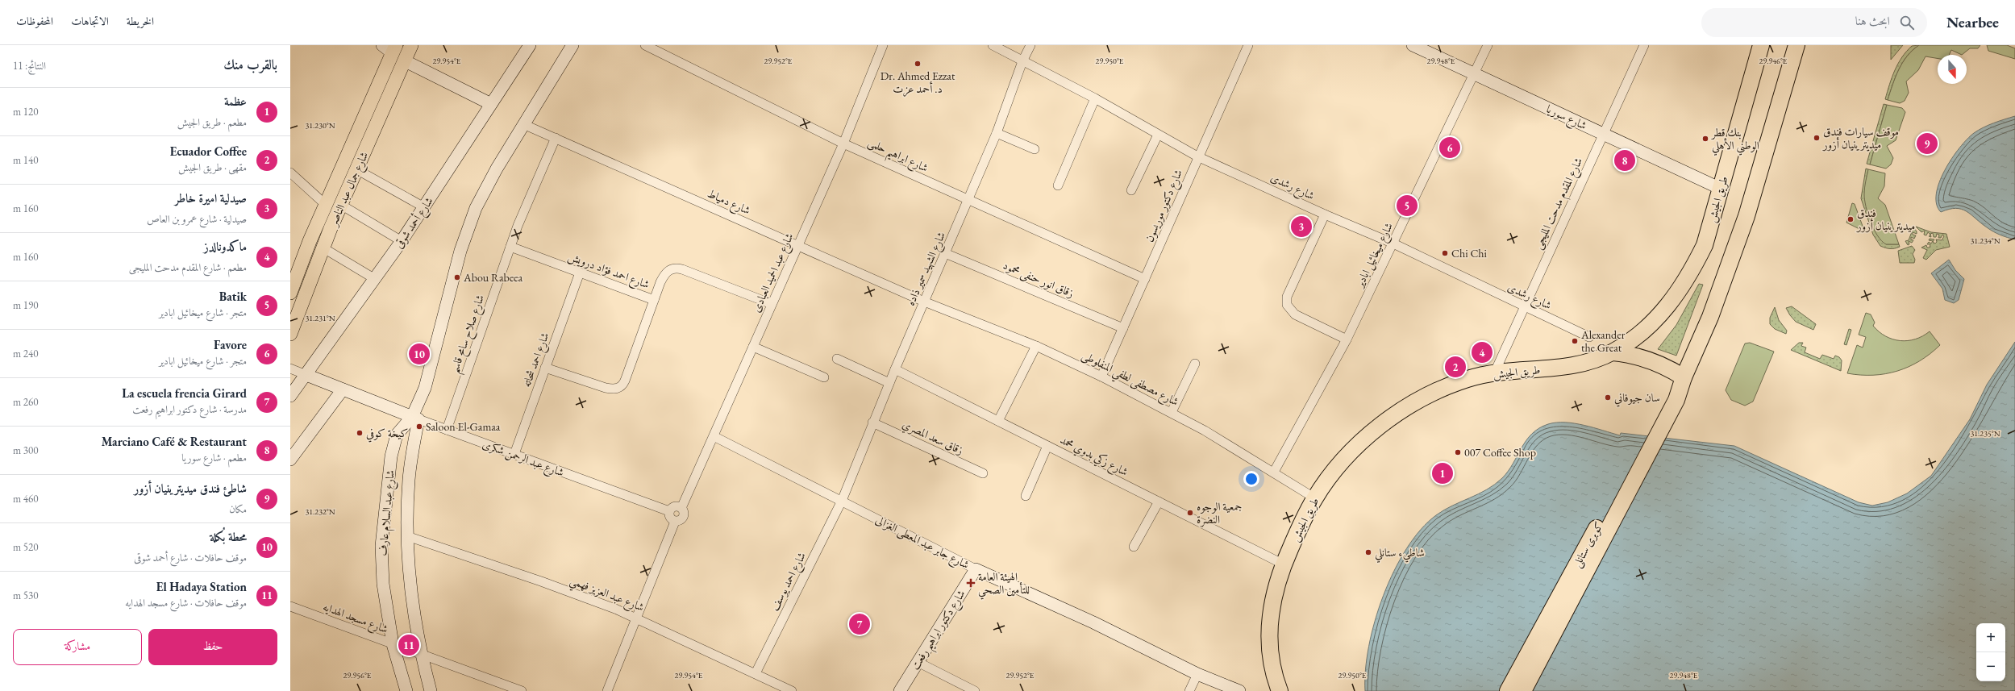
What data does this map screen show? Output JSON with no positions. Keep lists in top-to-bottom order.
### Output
{
  "streets": {
    "highway": ["طريق الجيش", "كوبرى ستانلى"],
    "main road": ["شارع جمال عبد الناصر"],
    "street": [
      "شارع سوريا",
      "شارع ابراهيم حلمى",
      "شارع رشدى",
      "شارع دمياط",
      "شارع المقدم مدحت المليجى",
      "شارع دكتور موريسون",
      "شارع أحمد شوقى",
      "شارع ميخائيل ابادير",
      "شارع الشهيد سمير ذاده",
      "شارع احمد فؤاد درويش",
      "شارع عبد الحميد العبادى",
      "زقاق انور حنفى محمود",
      "شارع صلاح سامح قاسم",
      "شارع احمد شحاته",
      "شارع مصطفى لطفي المنفلوطى",
      "زقاق سعد المصري",
      "شارع زكي بدوي محمد",
      "شارع عبد الرحمن شكرى",
      "شارع عبد السلام عارف",
      "شارع جابر عبد المعطى الغزالى",
      "شارع احمد يوسف",
      "شارع عبد العزيز فهمي",
      "شارع مسجد الهدايه",
      "شارع دكتور ابراهيم رفعت"
    ]
  },
  "crossings": [
    ["شارع سوريا", "طريق الجيش"],
    ["شارع سوريا", "شارع المقدم مدحت المليجى"],
    ["شارع سوريا", "شارع ميخائيل ابادير"],
    ["شارع ابراهيم حلمى", "شارع دكتور موريسون"],
    ["شارع ابراهيم حلمى", "شارع الشهيد سمير ذاده"],
    ["شارع ابراهيم حلمى", "شارع عبد الحميد العبادى"],
    ["شارع رشدى", "شارع المقدم مدحت المليجى"],
    ["شارع رشدى", "شارع دكتور موريسون"],
    ["شارع رشدى", "شارع ميخائيل ابادير"],
    ["شارع رشدى", "شارع الشهيد سمير ذاده"],
    ["طريق الجيش", "شارع المقدم مدحت المليجى"],
    ["طريق الجيش", "شارع مصطفى لطفي المنفلوطى"],
    ["طريق الجيش", "شارع زكي بدوي محمد"],
    ["شارع دمياط", "شارع الشهيد سمير ذاده"],
    ["شارع دمياط", "شارع عبد الحميد العبادى"],
    ["شارع دمياط", "شارع صلاح سامح قاسم"],
    ["شارع دمياط", "شارع مصطفى لطفي المنفلوطى"],
    ["شارع دكتور موريسون", "زقاق انور حنفى محمود"],
    ["شارع دكتور موريسون", "شارع مصطفى لطفي المنفلوطى"],
    ["شارع أحمد شوقى", "شارع عبد الرحمن شكرى"],
    ["شارع ميخائيل ابادير", "شارع مصطفى لطفي المنفلوطى"],
    ["شارع الشهيد سمير ذاده", "زقاق انور حنفى محمود"],
    ["شارع الشهيد سمير ذاده", "شارع مصطفى لطفي المنفلوطى"],
    ["شارع الشهيد سمير ذاده", "زقاق سعد المصري"],
    ["شارع الشهيد سمير ذاده", "شارع زكي بدوي محمد"],
    ["شارع الشهيد سمير ذاده", "شارع جابر عبد المعطى الغزالى"],
    ["شارع الشهيد سمير ذاده", "شارع احمد يوسف"],
    ["شارع احمد فؤاد درويش", "شارع عبد الحميد العبادى"],
    ["شارع احمد فؤاد درويش", "شارع صلاح سامح قاسم"],
    ["شارع احمد فؤاد درويش", "شارع احمد شحاته"],
    ["شارع عبد الحميد العبادى", "شارع عبد الرحمن شكرى"],
    ["شارع عبد الحميد العبادى", "شارع جابر عبد المعطى الغزالى"],
    ["شارع صلاح سامح قاسم", "شارع عبد الرحمن شكرى"],
    ["شارع احمد شحاته", "شارع عبد الرحمن شكرى"],
    ["شارع عبد الرحمن شكرى", "شارع عبد السلام عارف"],
    ["شارع عبد السلام عارف", "شارع عبد العزيز فهمي"],
    ["شارع عبد السلام عارف", "شارع مسجد الهدايه"],
    ["شارع جابر عبد المعطى الغزالى", "شارع احمد يوسف"],
    ["شارع جابر عبد المعطى الغزالى", "شارع دكتور ابراهيم رفعت"],
    ["شارع احمد يوسف", "شارع عبد العزيز فهمي"]
  ],
  "places": {
    "other": [
      "Dr. Ahmed Ezzat د. أحمد عزت",
      "موقف سيارات فندق ميديترينيان أزور",
      "بنك قطر الوطني الأهلي",
      "فندق ميديترينيان أزور",
      "Chi Chi",
      "Abou Rabeea",
      "Alexander the Great",
      "سان جيوفاني",
      "Saloon El-Gamaa",
      "كيخة كوفي",
      "007 Coffee Shop",
      "جمعية الوجوه النضرة",
      "شاطيء ستانلي"
    ],
    "health": ["الهيئة العامة للتأمين الصحي"]
  },
  "north": "bottom",
  "page": {
    "header": "Nearbee",
    "search": "ابحث هنا",
    "nav": ["الخريطة", "الاتجاهات", "المحفوظات"],
    "heading": ["بالقرب منك", "النتائج: 11"],
    "list": [
      {
        "mark": "1",
        "name": "عظمة",
        "note": "مطعم · طريق الجيش",
        "value": "120 m"
      },
      {
        "mark": "2",
        "name": "Ecuador Coffee",
        "note": "مقهى · طريق الجيش",
        "value": "140 m"
      },
      {
        "mark": "3",
        "name": "صيدلية اميرة خاطر",
        "note": "صيدلية · شارع عمرو بن العاص",
        "value": "160 m"
      },
      {
        "mark": "4",
        "name": "ماكدونالدز",
        "note": "مطعم · شارع المقدم مدحت المليجى",
        "value": "160 m"
      },
      {
        "mark": "5",
        "name": "Batik",
        "note": "متجر · شارع ميخائيل ابادير",
        "value": "190 m"
      },
      {
        "mark": "6",
        "name": "Favore",
        "note": "متجر · شارع ميخائيل ابادير",
        "value": "240 m"
      },
      {
        "mark": "7",
        "name": "La escuela frencia Girard",
        "note": "مدرسة · شارع دكتور ابراهيم رفعت",
        "value": "260 m"
      },
      {
        "mark": "8",
        "name": "Marciano Café & Restaurant",
        "note": "مطعم · شارع سوريا",
        "value": "300 m"
      },
      {
        "mark": "9",
        "name": "شاطئ فندق ميديترينيان أزور",
        "note": "مكان",
        "value": "460 m"
      },
      {
        "mark": "10",
        "name": "محطة بُكلة",
        "note": "موقف حافلات · شارع أحمد شوقى",
        "value": "520 m"
      },
      {
        "mark": "11",
        "name": "El Hadaya Station",
        "note": "موقف حافلات · شارع مسجد الهدايه",
        "value": "530 m"
      }
    ],
    "pins": [
      "9",
      "6",
      "8",
      "5",
      "3",
      "4",
      "10",
      "2",
      "1",
      "7",
      "11"
    ],
    "buttons": ["حفظ", "مشاركة"],
    "map_buttons": ["+", "−"]
  },
  "coordinates": [
    "29.954°E",
    "29.952°E",
    "29.950°E",
    "29.948°E",
    "29.946°E",
    "31.230°N",
    "31.234°N",
    "31.231°N",
    "31.235°N",
    "31.232°N",
    "29.956°E"
  ]
}
